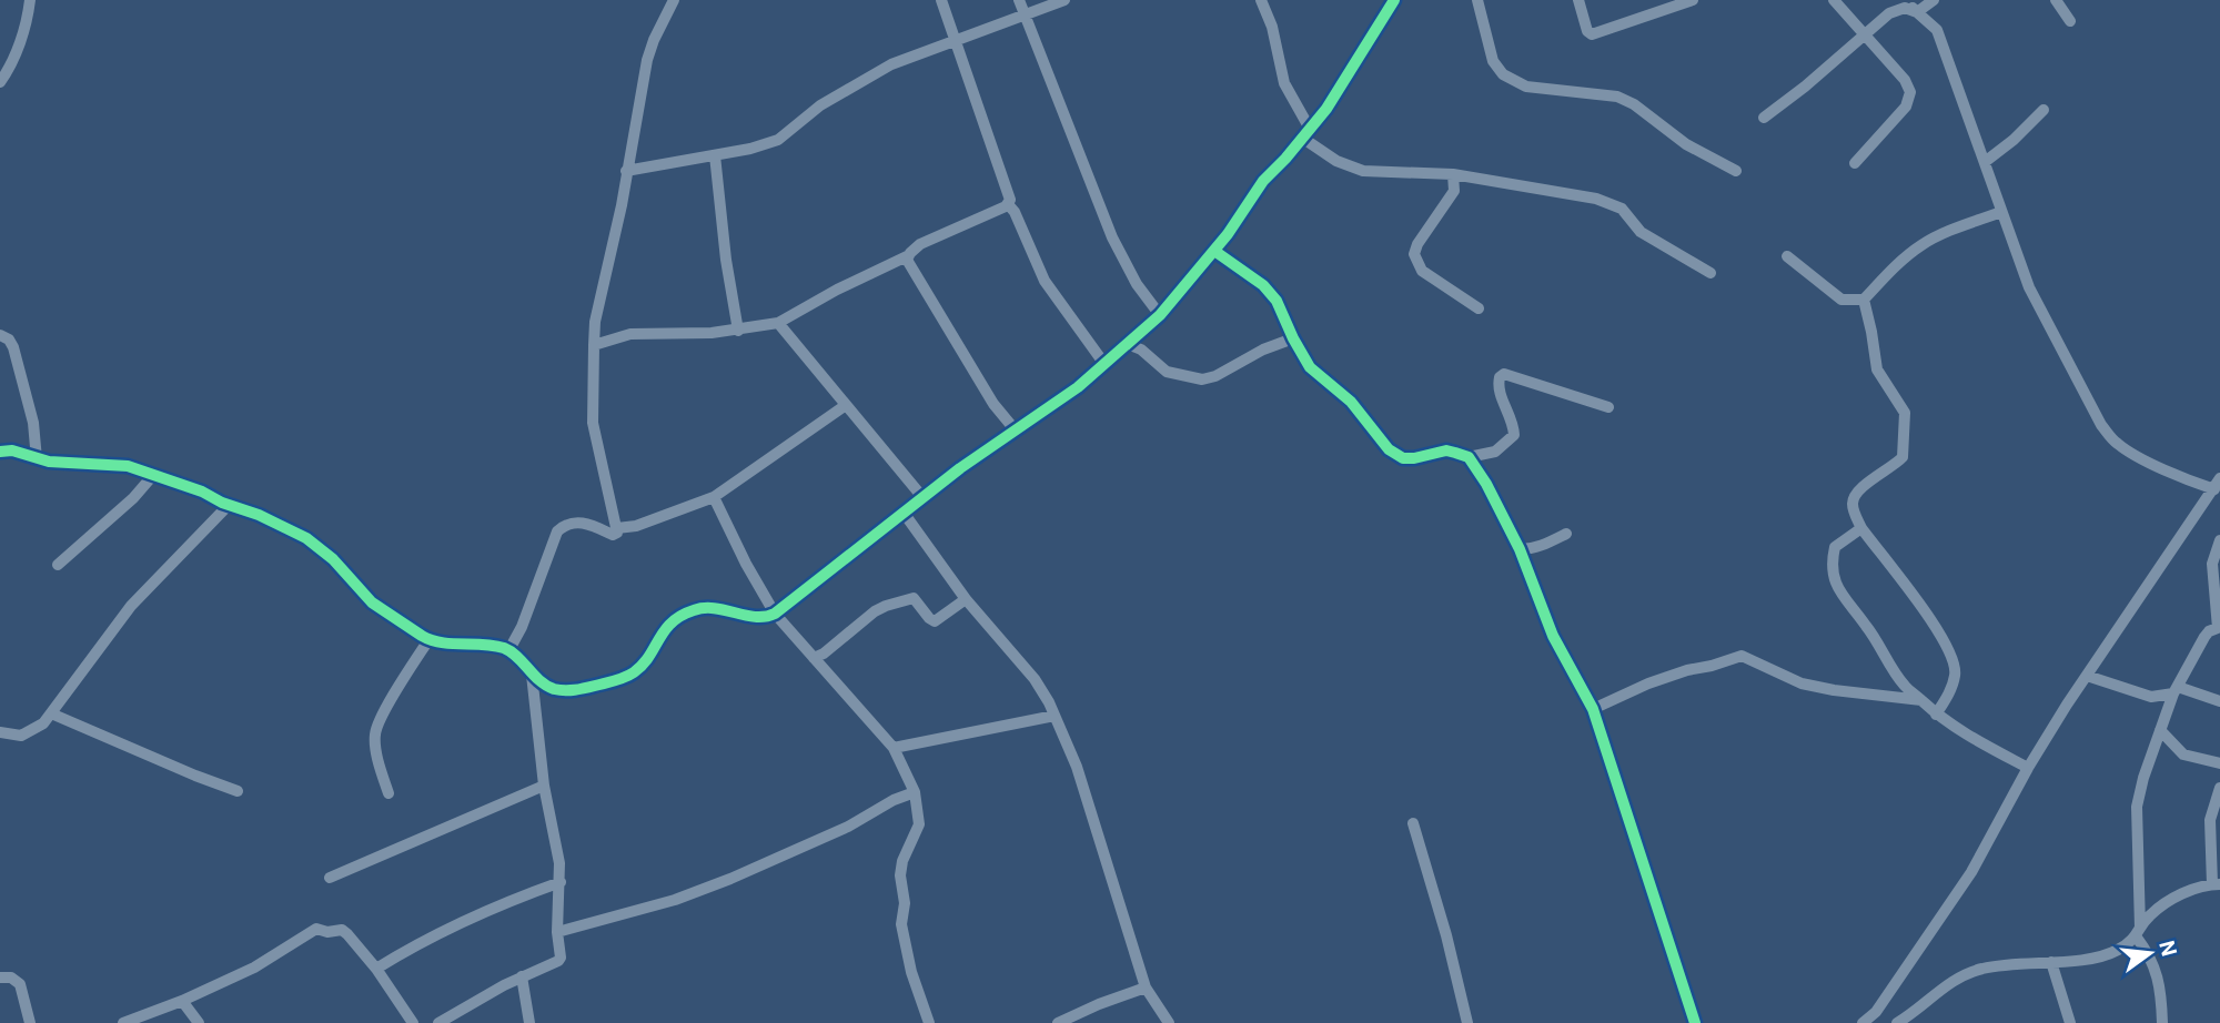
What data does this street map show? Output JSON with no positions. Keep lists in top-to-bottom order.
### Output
{
  "north": "right"
}
